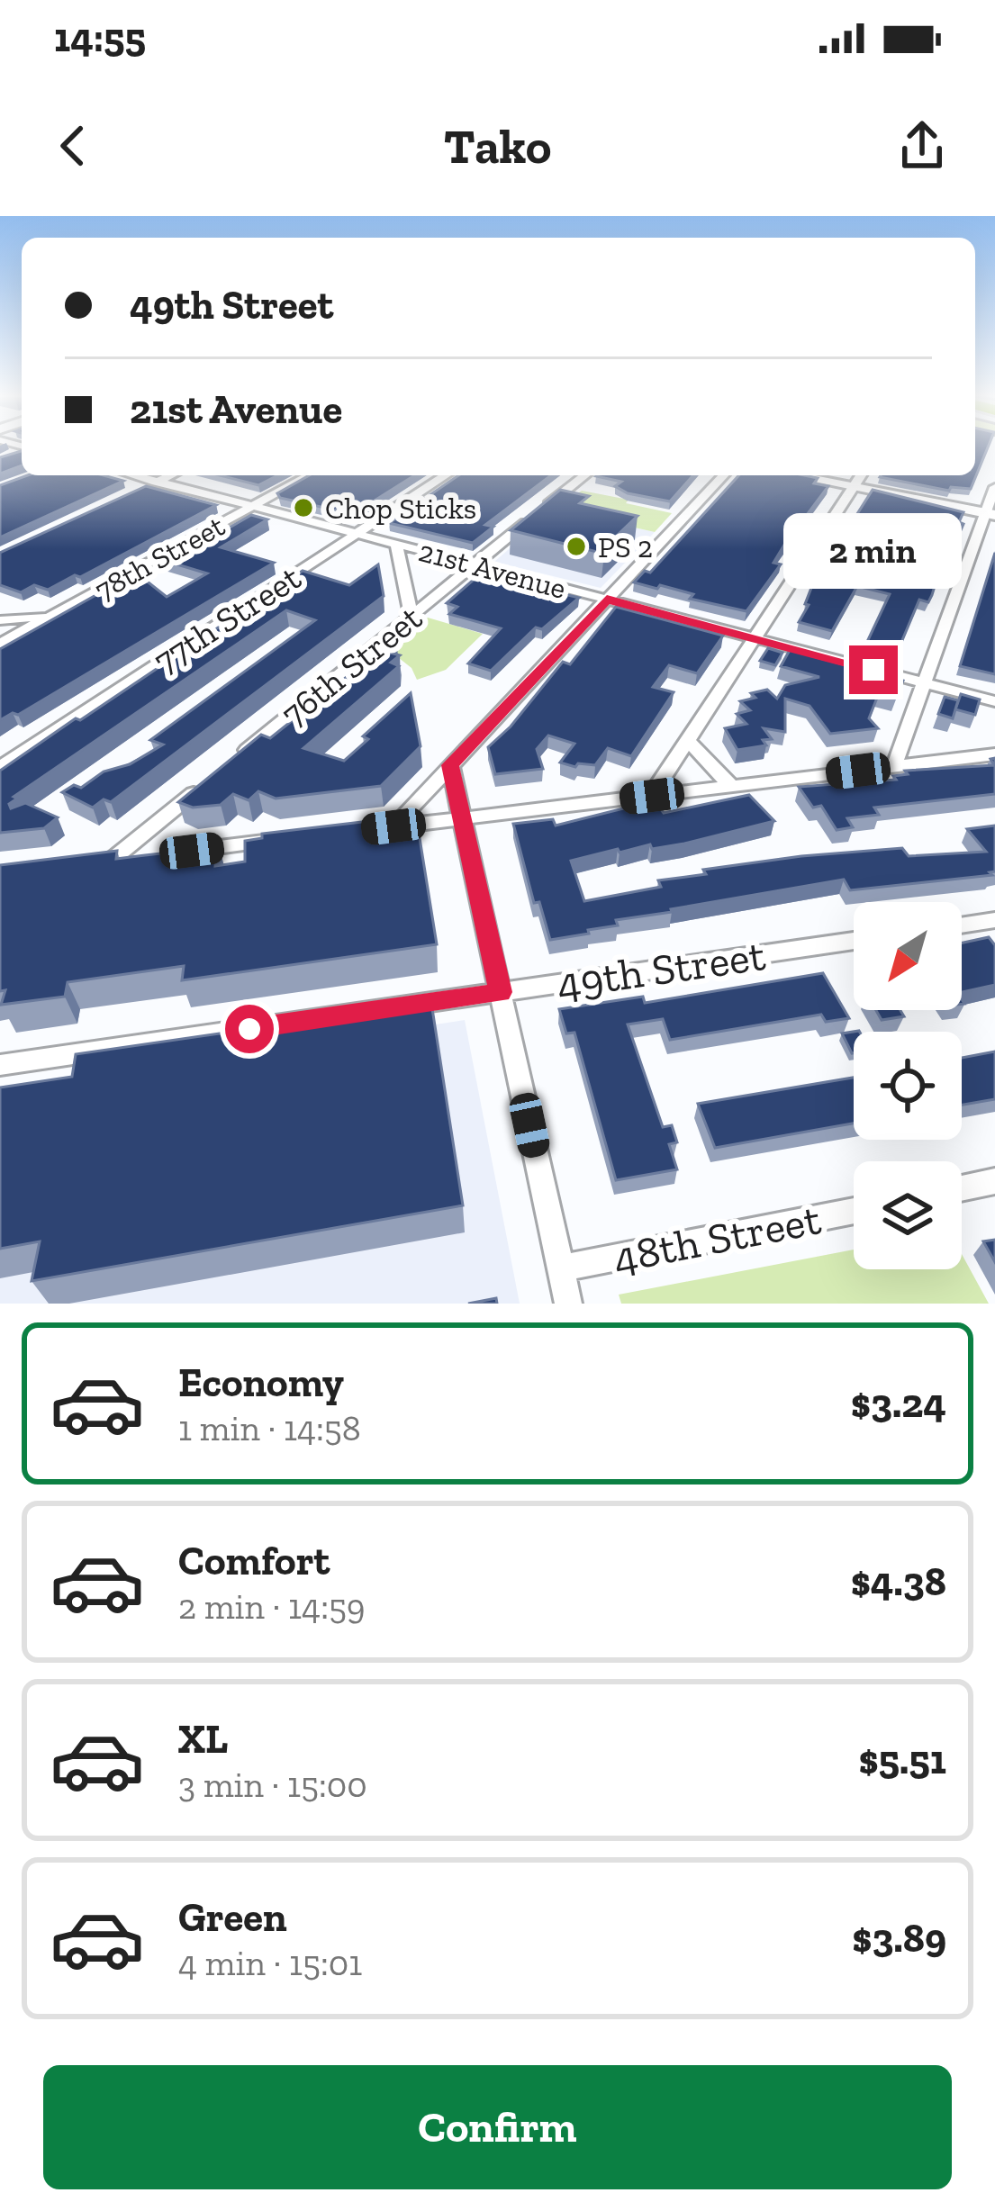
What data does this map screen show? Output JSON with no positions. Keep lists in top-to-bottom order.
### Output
{
  "streets": {
    "street": [
      "78th Street",
      "21st Avenue",
      "77th Street",
      "76th Street",
      "49th Street",
      "48th Street"
    ]
  },
  "crossings": [
    ["78th Street", "21st Avenue"],
    ["21st Avenue", "77th Street"],
    ["21st Avenue", "76th Street"]
  ],
  "places": ["Chop Sticks", "PS 2"],
  "north": "bottom left",
  "page": {
    "status": "14:55",
    "header": "Tako",
    "banner": ["49th Street", "21st Avenue"],
    "bubble": "2 min",
    "list": [
      {
        "name": "Economy",
        "note": "1 min · 14:58",
        "value": "$3.24"
      },
      {
        "name": "Comfort",
        "note": "2 min · 14:59",
        "value": "$4.38"
      },
      {
        "name": "XL",
        "note": "3 min · 15:00",
        "value": "$5.51"
      },
      {
        "name": "Green",
        "note": "4 min · 15:01",
        "value": "$3.89"
      }
    ],
    "buttons": "Confirm"
  }
}
